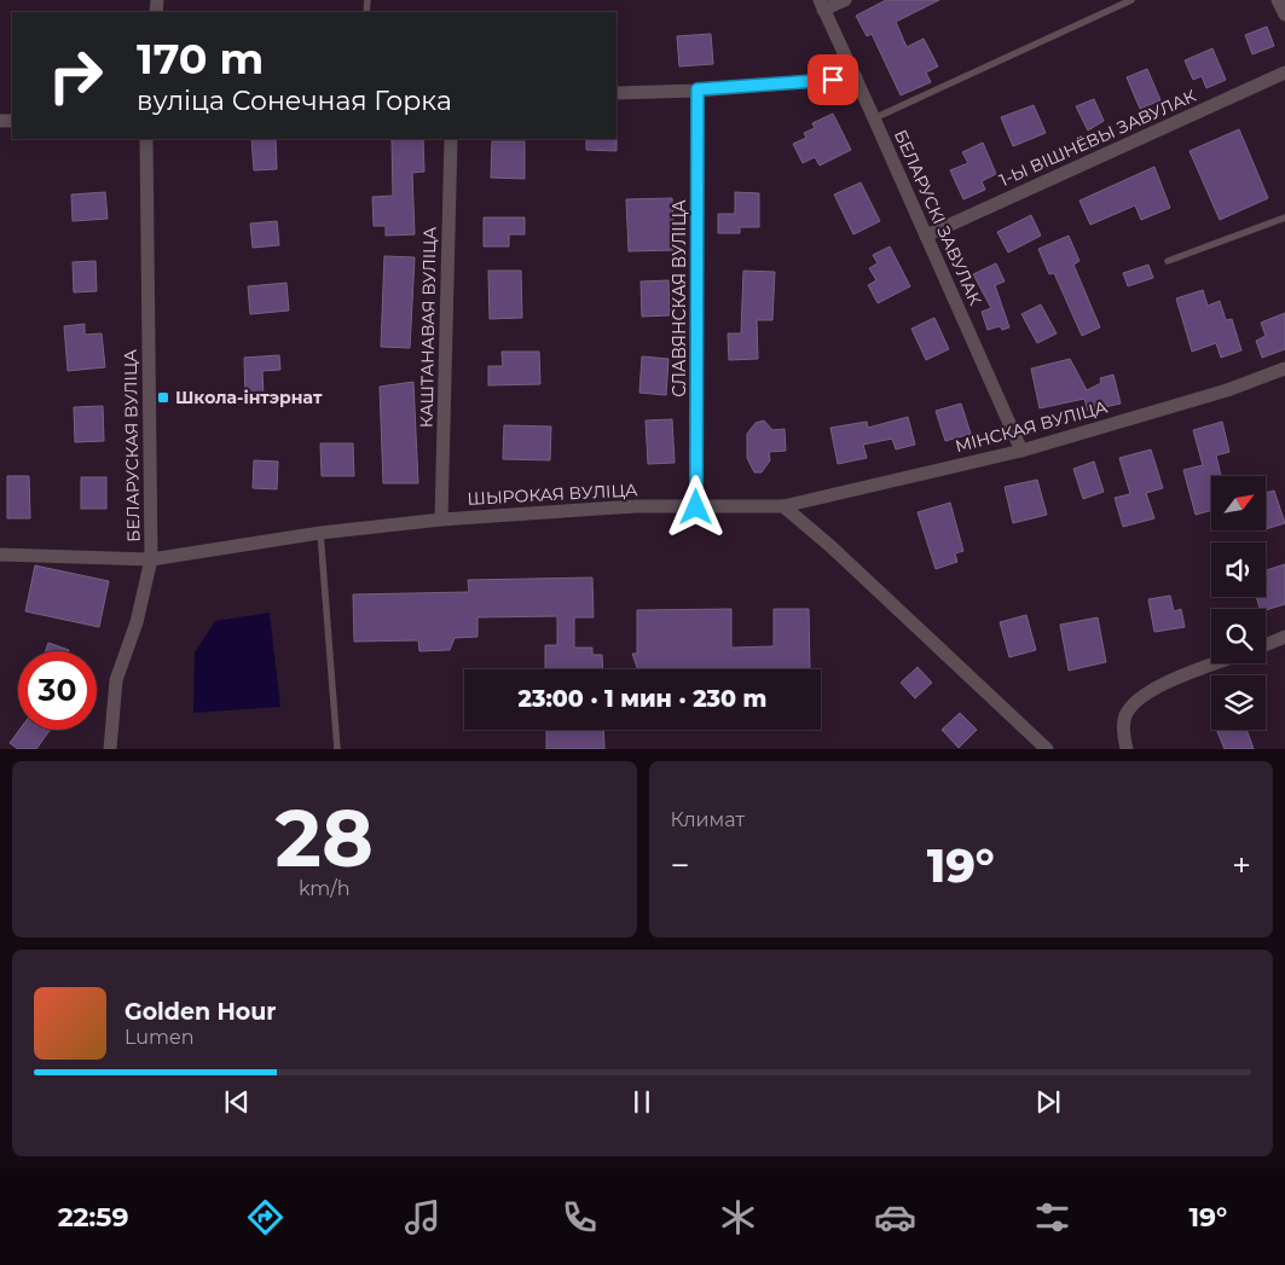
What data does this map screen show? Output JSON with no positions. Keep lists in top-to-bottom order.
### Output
{
  "streets": {
    "street": [
      "1-Ы ВІШНЁВЫ ЗАВУЛАК",
      "БЕЛАРУСКІ ЗАВУЛАК",
      "СЛАВЯНСКАЯ ВУЛІЦА",
      "КАШТАНАВАЯ ВУЛІЦА",
      "МІНСКАЯ ВУЛІЦА",
      "БЕЛАРУСКАЯ ВУЛІЦА",
      "ШЫРОКАЯ ВУЛІЦА"
    ]
  },
  "crossings": [
    ["1-Ы ВІШНЁВЫ ЗАВУЛАК", "БЕЛАРУСКІ ЗАВУЛАК"],
    ["БЕЛАРУСКІ ЗАВУЛАК", "МІНСКАЯ ВУЛІЦА"],
    ["СЛАВЯНСКАЯ ВУЛІЦА", "ШЫРОКАЯ ВУЛІЦА"],
    ["КАШТАНАВАЯ ВУЛІЦА", "ШЫРОКАЯ ВУЛІЦА"],
    ["МІНСКАЯ ВУЛІЦА", "ШЫРОКАЯ ВУЛІЦА"],
    ["БЕЛАРУСКАЯ ВУЛІЦА", "ШЫРОКАЯ ВУЛІЦА"]
  ],
  "places": {
    "transit": ["Школа-інтэрнат"]
  },
  "north": "top right",
  "page": {
    "turn": ["170 m", "вуліца Сонечная Горка"],
    "limit": "30",
    "trip": "23:00 · 1 мин · 230 m",
    "tile": [
      ["28", "km/h"],
      "Климат"
    ],
    "heat": ["−", "19°", "+"],
    "song": ["Golden Hour", "Lumen"],
    "tabs": ["22:59", "19°"]
  }
}
